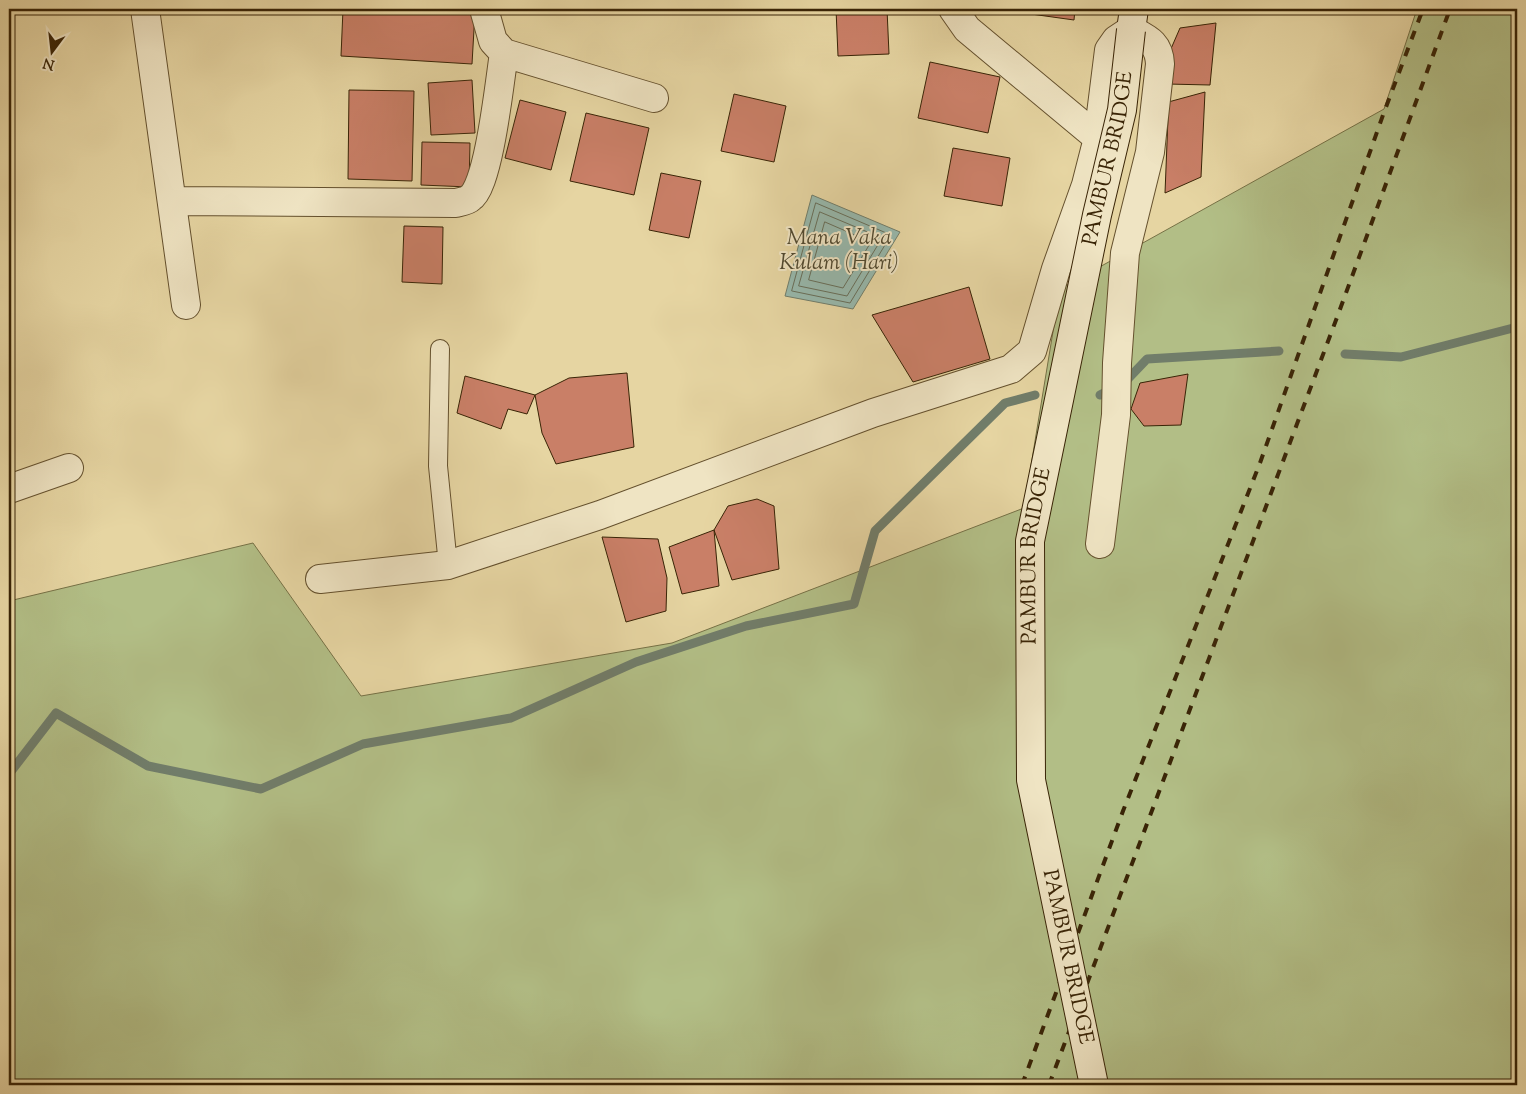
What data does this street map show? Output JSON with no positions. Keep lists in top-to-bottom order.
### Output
{
  "streets": {
    "street": ["PAMBUR BRIDGE"]
  },
  "water": ["Mana Vaka Kulam (Hari)"],
  "north": "bottom"
}
